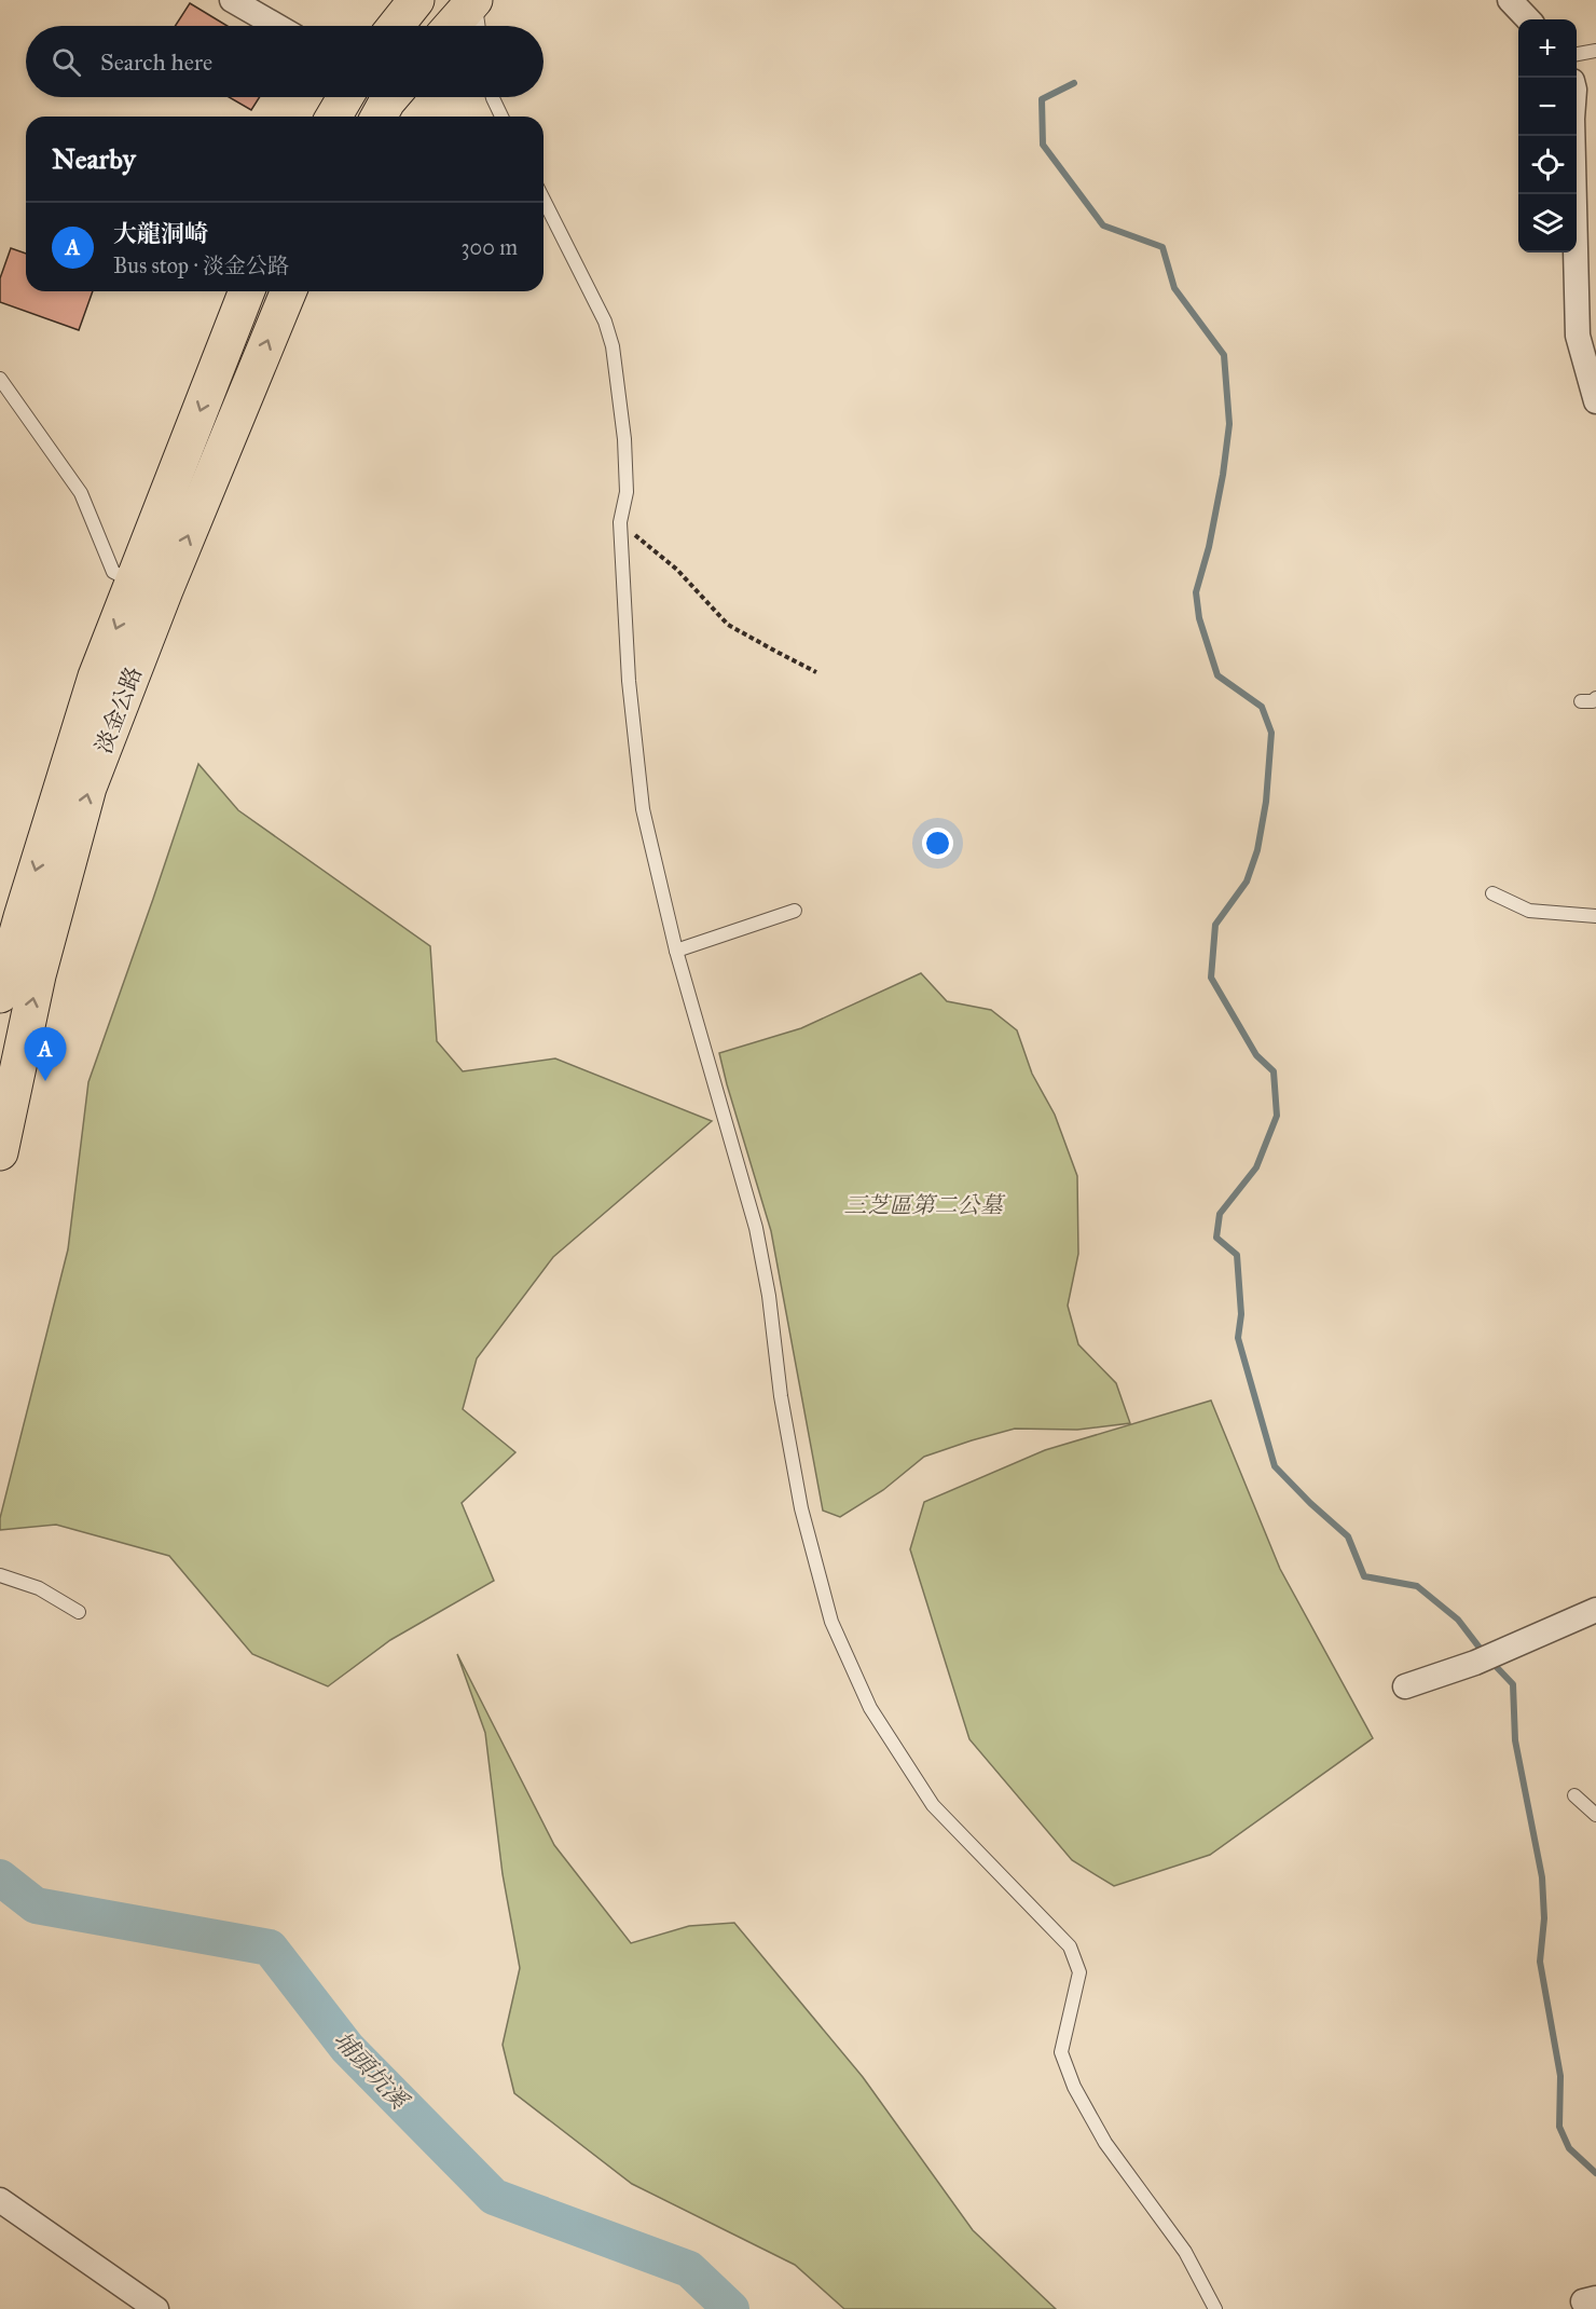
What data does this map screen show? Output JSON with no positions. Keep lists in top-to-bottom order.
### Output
{
  "streets": {
    "main road": ["淡金公路"]
  },
  "water": ["埔頭坑溪"],
  "parks": ["三芝區第二公墓"],
  "page": {
    "map_buttons": ["+", "−"],
    "search": "Search here",
    "heading": "Nearby",
    "list": [
      {
        "mark": "A",
        "name": "大龍洞崎",
        "note": "Bus stop · 淡金公路",
        "value": "300 m"
      }
    ],
    "pins": "A"
  }
}
